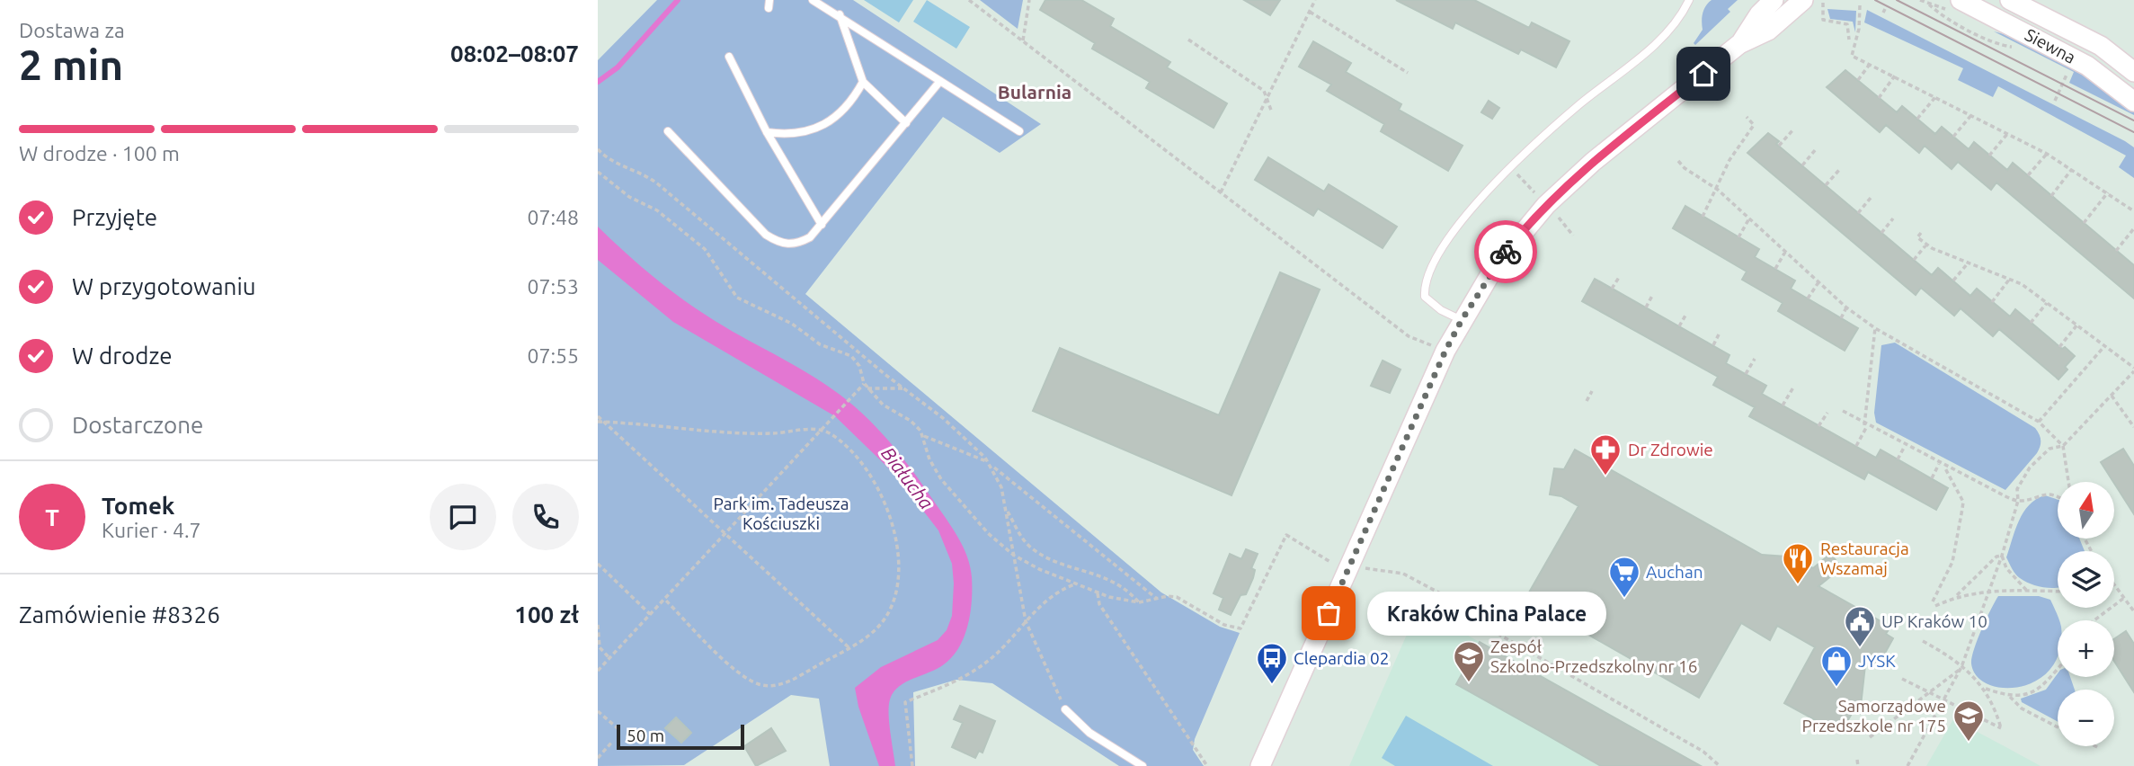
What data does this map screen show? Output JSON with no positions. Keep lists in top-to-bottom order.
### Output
{
  "streets": {
    "street": ["Siewna"]
  },
  "districts": ["Bularnia"],
  "water": ["Białucha"],
  "parks": ["Park im. Tadeusza Kościuszki"],
  "places": {
    "pharmacy": ["Dr Zdrowie"],
    "restaurant": ["Restauracja Wszamaj"],
    "supermarket": ["Auchan"],
    "other": ["Kraków China Palace"],
    "public building": ["UP Kraków 10"],
    "school or university": ["Zespół Szkolno-Przedszkolny nr 16", "Samorządowe Przedszkole nr 175"],
    "bus stop": ["Clepardia 02"],
    "shop": ["JYSK"]
  },
  "scale_bar": "50 m",
  "north": "top",
  "page": {
    "heading": ["2 min", "Dostawa za", "08:02–08:07"],
    "panel": [
      "Tomek",
      "Kurier · 4.7",
      "Zamówienie #8326",
      "100 zł"
    ],
    "bar": "W drodze · 100 m",
    "list": [
      ["Przyjęte", "07:48"],
      ["W przygotowaniu", "07:53"],
      ["W drodze", "07:55"],
      "Dostarczone"
    ],
    "map_buttons": ["+", "−"],
    "round": "T",
    "bubble": "Kraków China Palace",
    "scale": "50 m"
  }
}
